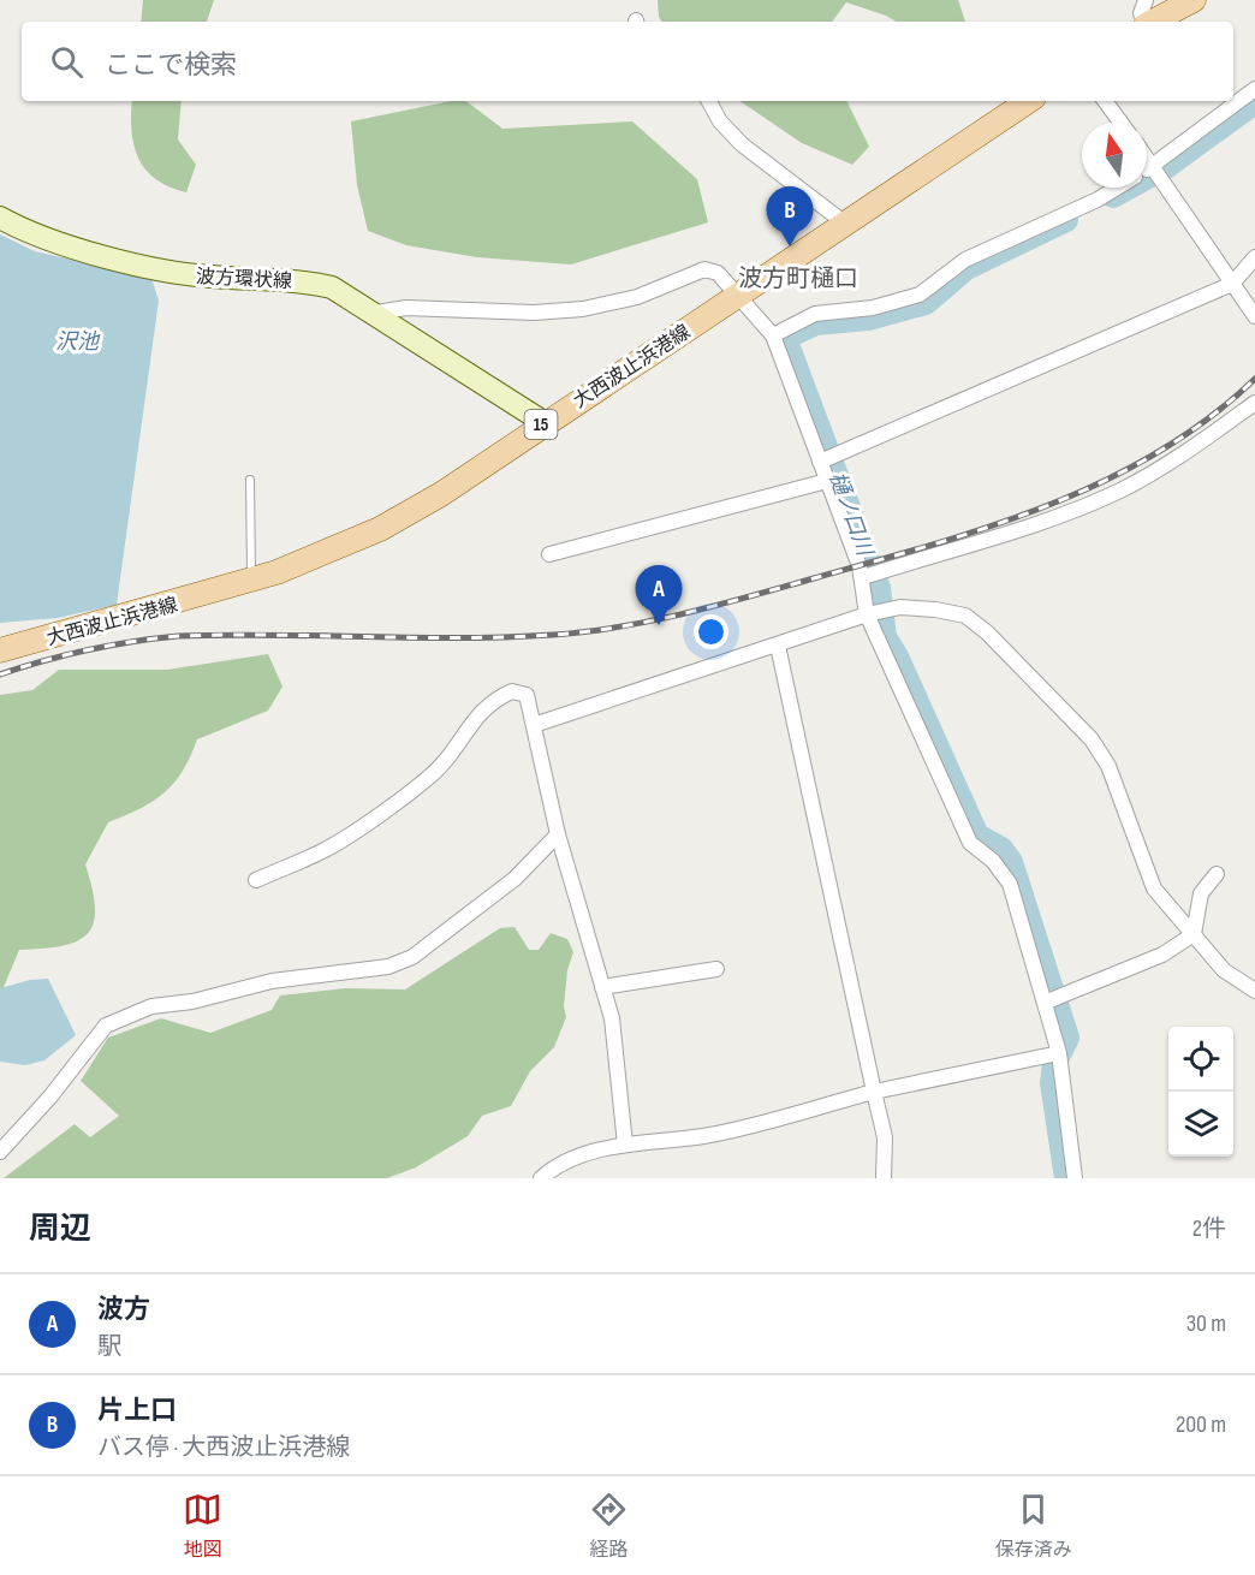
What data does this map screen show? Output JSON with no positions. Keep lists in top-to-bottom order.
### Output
{
  "streets": {
    "main road": ["波方環状線", "大西波止浜港線", "15"]
  },
  "crossings": [
    ["波方環状線", "大西波止浜港線"]
  ],
  "districts": ["波方町樋口"],
  "water": ["沢池", "樋ノ口川"],
  "north": "top",
  "page": {
    "search": "ここで検索",
    "pins": ["B", "A"],
    "heading": ["周辺", "2件"],
    "list": [
      {
        "mark": "A",
        "name": "波方",
        "note": "駅",
        "value": "30 m"
      },
      {
        "mark": "B",
        "name": "片上口",
        "note": "バス停 · 大西波止浜港線",
        "value": "200 m"
      }
    ],
    "nav": ["地図", "経路", "保存済み"]
  }
}
